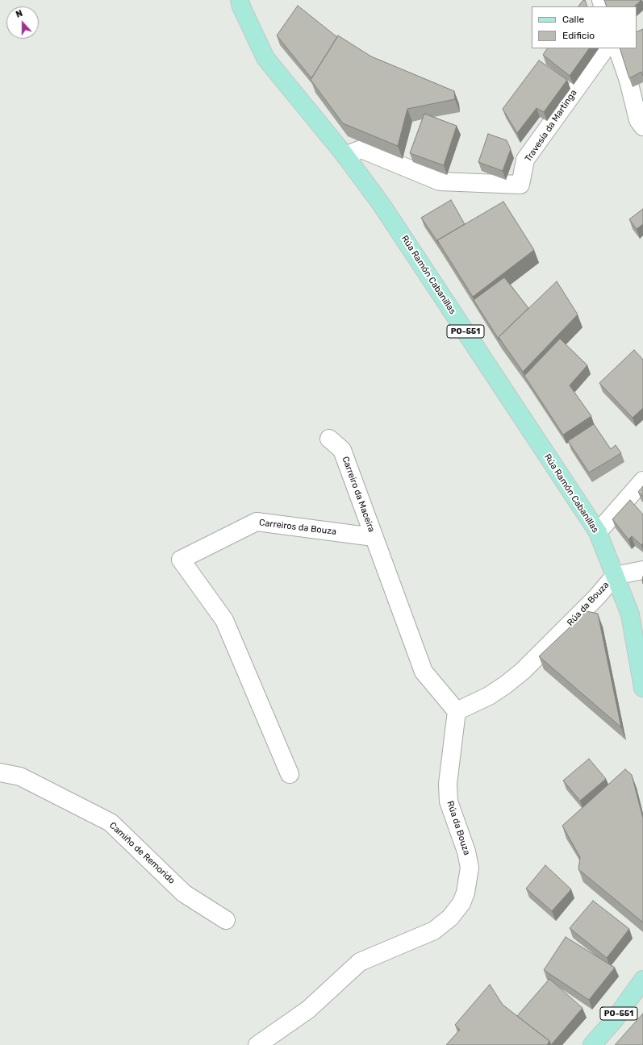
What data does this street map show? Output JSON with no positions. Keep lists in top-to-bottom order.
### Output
{
  "streets": {
    "main road": ["Rúa Ramón Cabanillas", "PO-551"],
    "street": [
      "Travesía da Martinga",
      "Carreiro da Maceira",
      "Carreiros da Bouza",
      "Rúa da Bouza",
      "Camiño de Remorido"
    ]
  },
  "crossings": [
    ["Travesía da Martinga", "Rúa Ramón Cabanillas"],
    ["Rúa Ramón Cabanillas", "Rúa da Bouza"],
    ["Carreiro da Maceira", "Carreiros da Bouza"]
  ],
  "legend": ["Calle", "Edificio"],
  "north": "top"
}
